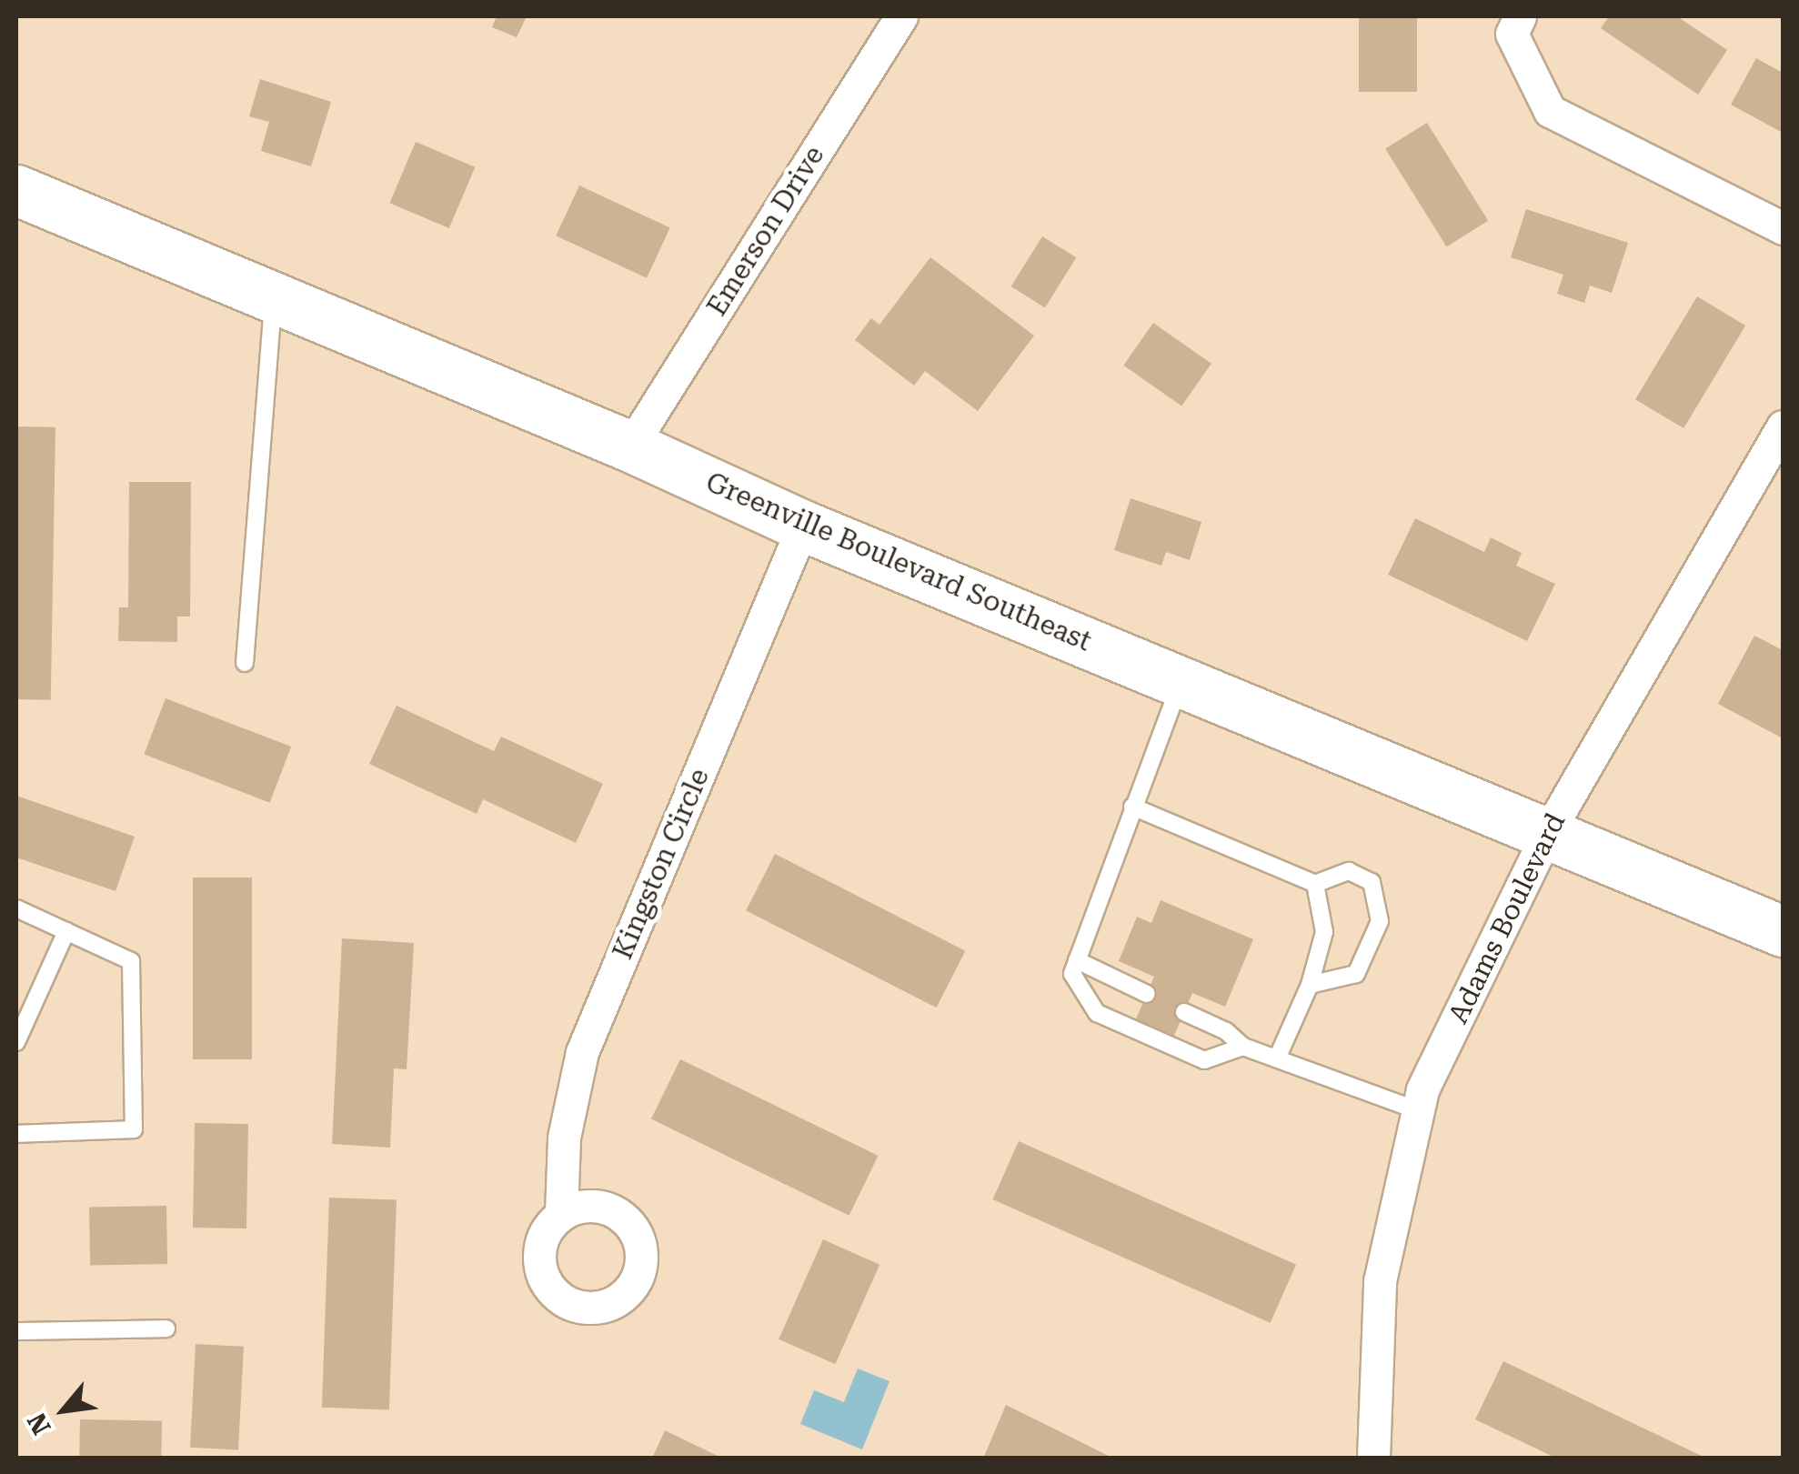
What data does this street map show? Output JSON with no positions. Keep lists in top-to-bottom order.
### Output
{
  "streets": {
    "highway": ["Greenville Boulevard Southeast"],
    "street": ["Emerson Drive", "Kingston Circle", "Adams Boulevard"]
  },
  "crossings": [
    ["Emerson Drive", "Greenville Boulevard Southeast"],
    ["Greenville Boulevard Southeast", "Kingston Circle"],
    ["Greenville Boulevard Southeast", "Adams Boulevard"]
  ],
  "north": "bottom left"
}
